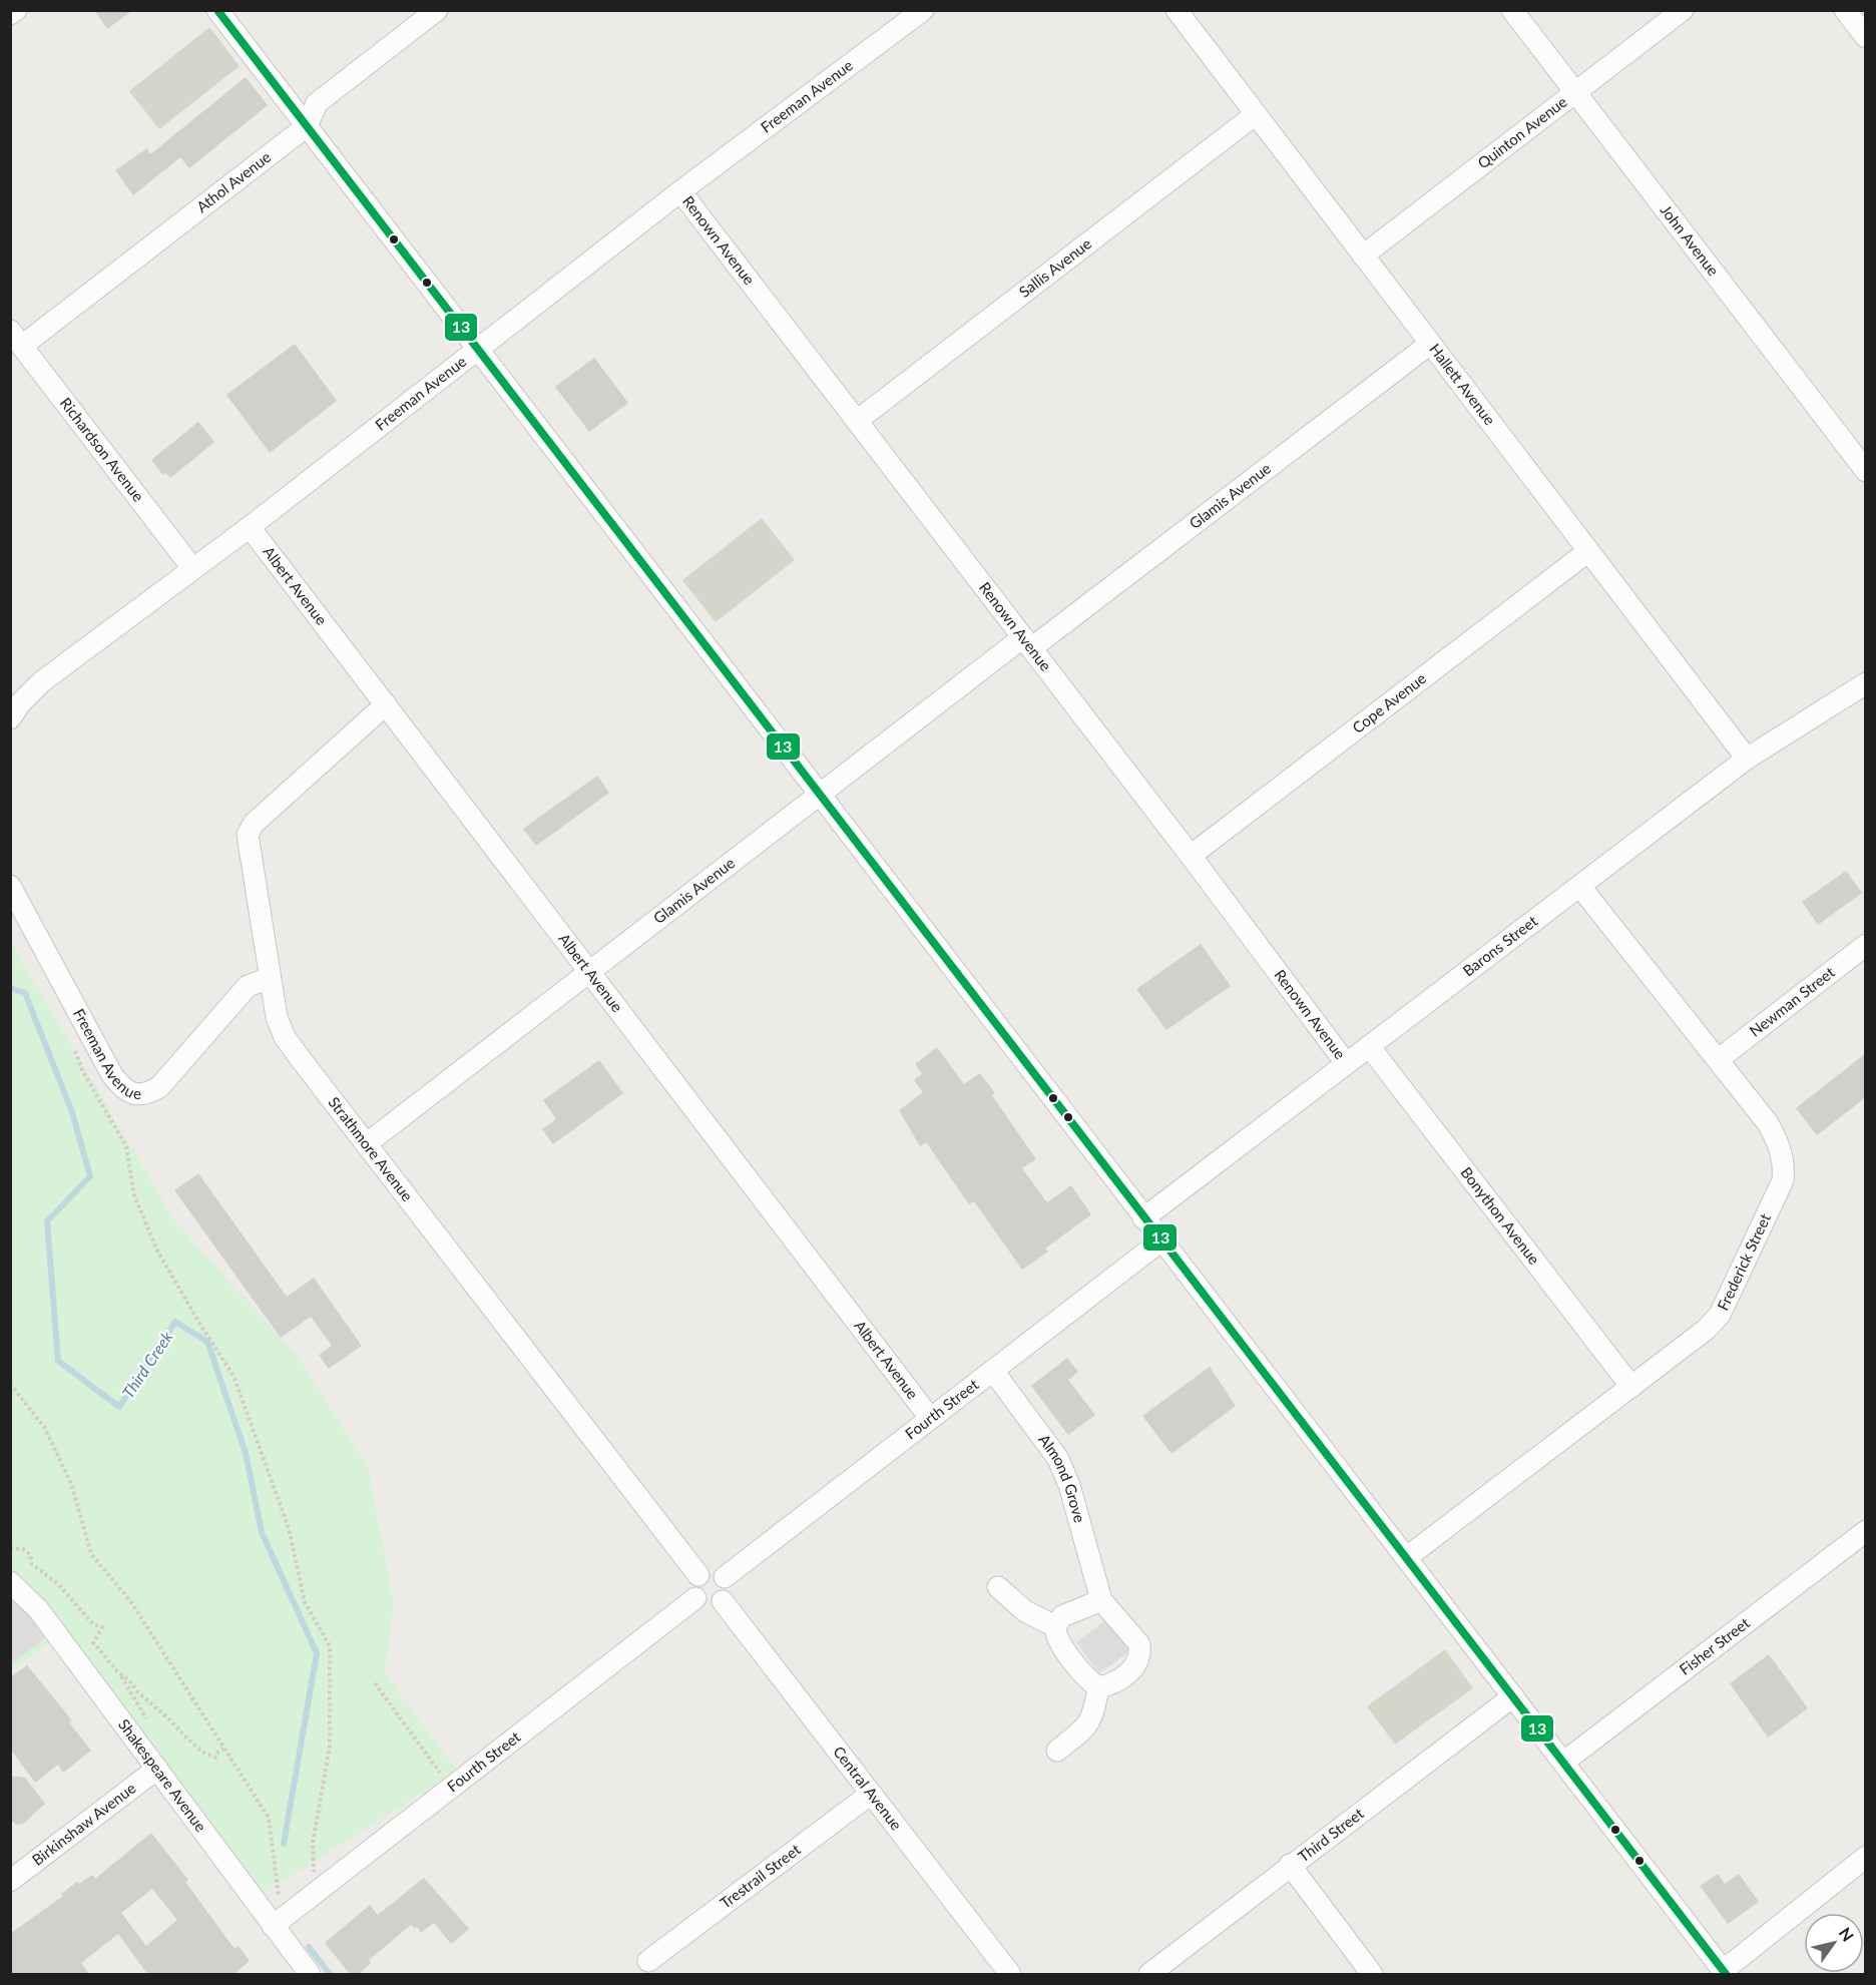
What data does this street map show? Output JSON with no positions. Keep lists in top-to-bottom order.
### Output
{
  "streets": {
    "street": [
      "Freeman Avenue",
      "Quinton Avenue",
      "Athol Avenue",
      "Renown Avenue",
      "John Avenue",
      "Sallis Avenue",
      "Hallett Avenue",
      "Richardson Avenue",
      "Glamis Avenue",
      "Albert Avenue",
      "Cope Avenue",
      "Barons Street",
      "Newman Street",
      "Strathmore Avenue",
      "Bonython Avenue",
      "Frederick Street",
      "Fourth Street",
      "Almond Grove",
      "Fisher Street",
      "Shakespeare Avenue",
      "Central Avenue",
      "Birkinshaw Avenue",
      "Third Street",
      "Trestrail Street"
    ]
  },
  "crossings": [
    ["Freeman Avenue", "Renown Avenue"],
    ["Freeman Avenue", "Richardson Avenue"],
    ["Freeman Avenue", "Albert Avenue"],
    ["Freeman Avenue", "Strathmore Avenue"],
    ["Quinton Avenue", "John Avenue"],
    ["Quinton Avenue", "Hallett Avenue"],
    ["Athol Avenue", "Richardson Avenue"],
    ["Renown Avenue", "Sallis Avenue"],
    ["Renown Avenue", "Glamis Avenue"],
    ["Renown Avenue", "Cope Avenue"],
    ["Renown Avenue", "Barons Street"],
    ["Sallis Avenue", "Hallett Avenue"],
    ["Hallett Avenue", "Glamis Avenue"],
    ["Hallett Avenue", "Cope Avenue"],
    ["Hallett Avenue", "Barons Street"],
    ["Glamis Avenue", "Albert Avenue"],
    ["Glamis Avenue", "Strathmore Avenue"],
    ["Albert Avenue", "Strathmore Avenue"],
    ["Albert Avenue", "Fourth Street"],
    ["Barons Street", "Bonython Avenue"],
    ["Barons Street", "Frederick Street"],
    ["Newman Street", "Frederick Street"],
    ["Strathmore Avenue", "Fourth Street"],
    ["Strathmore Avenue", "Central Avenue"],
    ["Bonython Avenue", "Frederick Street"],
    ["Fourth Street", "Almond Grove"],
    ["Fourth Street", "Shakespeare Avenue"],
    ["Fourth Street", "Central Avenue"],
    ["Shakespeare Avenue", "Birkinshaw Avenue"],
    ["Central Avenue", "Trestrail Street"]
  ],
  "water": ["Third Creek"],
  "lines": ["transit line 13"],
  "north": "top right"
}
